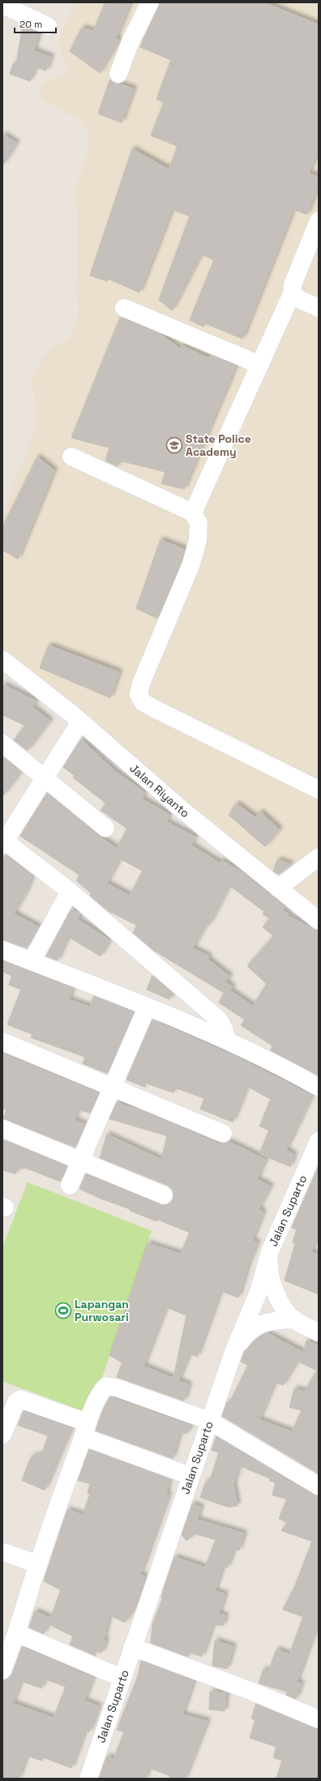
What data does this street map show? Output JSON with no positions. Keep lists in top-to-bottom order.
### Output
{
  "streets": {
    "street": ["Jalan Riyanto", "Jalan Suparto"]
  },
  "places": {
    "school or university": ["State Police Academy"],
    "sports": ["Lapangan Purwosari"]
  },
  "scale_bar": "20 m"
}
